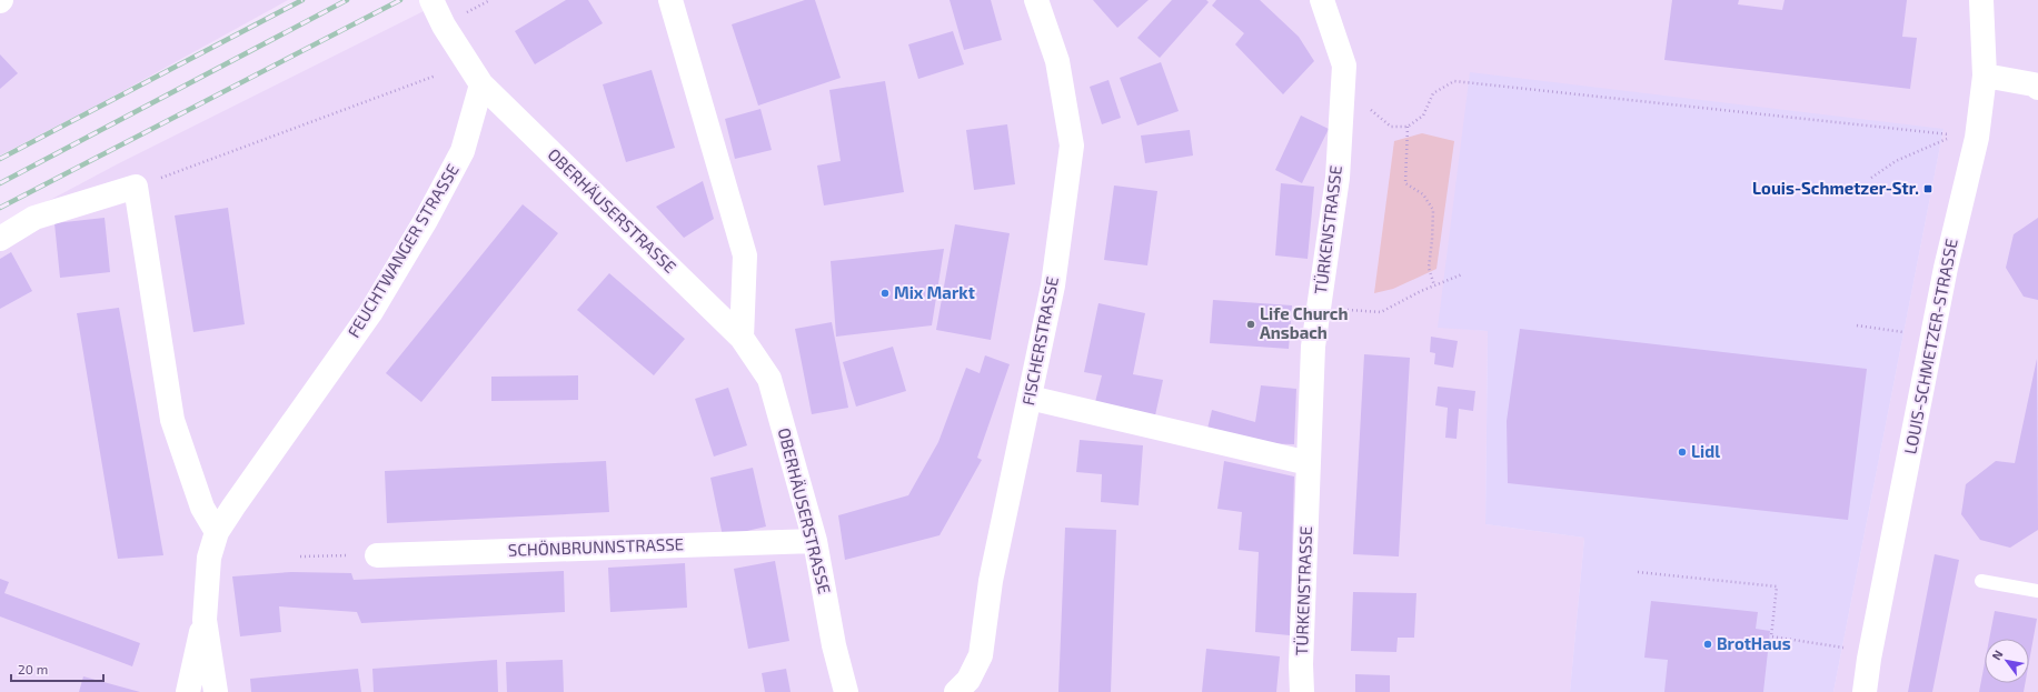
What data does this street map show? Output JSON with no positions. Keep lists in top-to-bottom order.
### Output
{
  "streets": {
    "street": [
      "OBERHÄUSERSTRASSE",
      "TÜRKENSTRASSE",
      "FEUCHTWANGER STRASSE",
      "FISCHERSTRASSE",
      "LOUIS-SCHMETZER-STRASSE",
      "SCHÖNBRUNNSTRASSE"
    ]
  },
  "crossings": [
    ["OBERHÄUSERSTRASSE", "FEUCHTWANGER STRASSE"],
    ["OBERHÄUSERSTRASSE", "SCHÖNBRUNNSTRASSE"]
  ],
  "places": {
    "transit": ["Louis-Schmetzer-Str."],
    "other": [
      "Mix Markt",
      "Life Church Ansbach",
      "Lidl",
      "BrotHaus"
    ]
  },
  "scale_bar": "20 m",
  "north": "top left"
}
